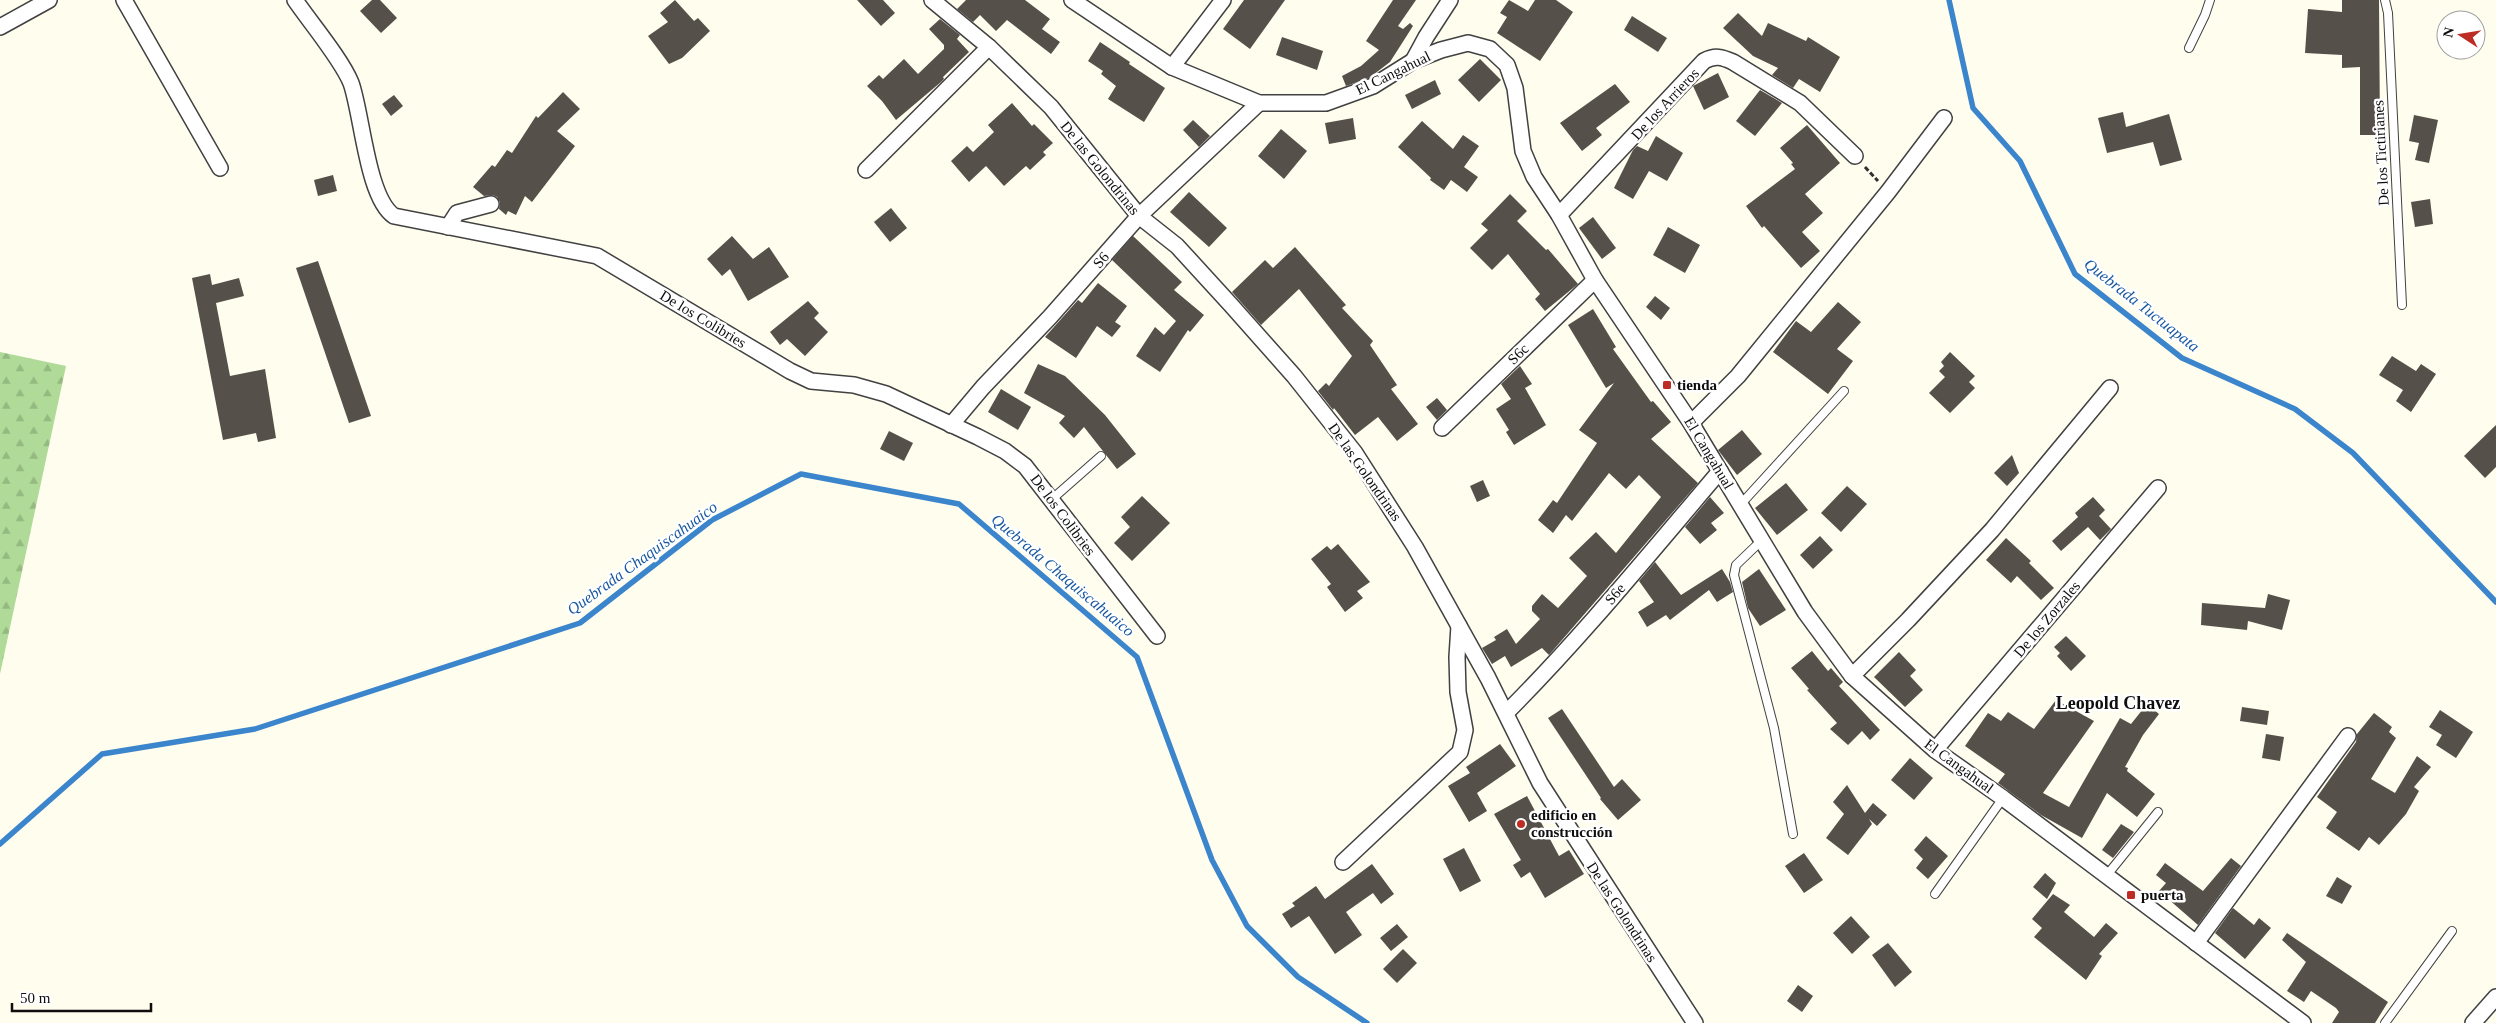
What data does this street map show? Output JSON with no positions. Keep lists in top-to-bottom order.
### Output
{
  "streets": {
    "street": [
      "El Cangahual",
      "De los Arrieros",
      "De las Golondrinas",
      "S6",
      "De los Colibries",
      "S6c",
      "S6e",
      "De los Zorzales"
    ],
    "lane": ["De los Tictirianes"]
  },
  "crossings": [
    ["El Cangahual", "De los Arrieros"],
    ["El Cangahual", "S6"],
    ["El Cangahual", "S6c"],
    ["El Cangahual", "S6e"],
    ["El Cangahual", "De los Zorzales"],
    ["De las Golondrinas", "S6"],
    ["De las Golondrinas", "S6e"],
    ["S6", "De los Colibries"]
  ],
  "districts": ["Leopold Chavez"],
  "water": ["Quebrada Tuctuapata", "Quebrada Chaquiscahuaico"],
  "places": {
    "transit": ["tienda", "puerta"],
    "other": ["edificio en construcción"]
  },
  "scale_bar": "50 m",
  "north": "left"
}
